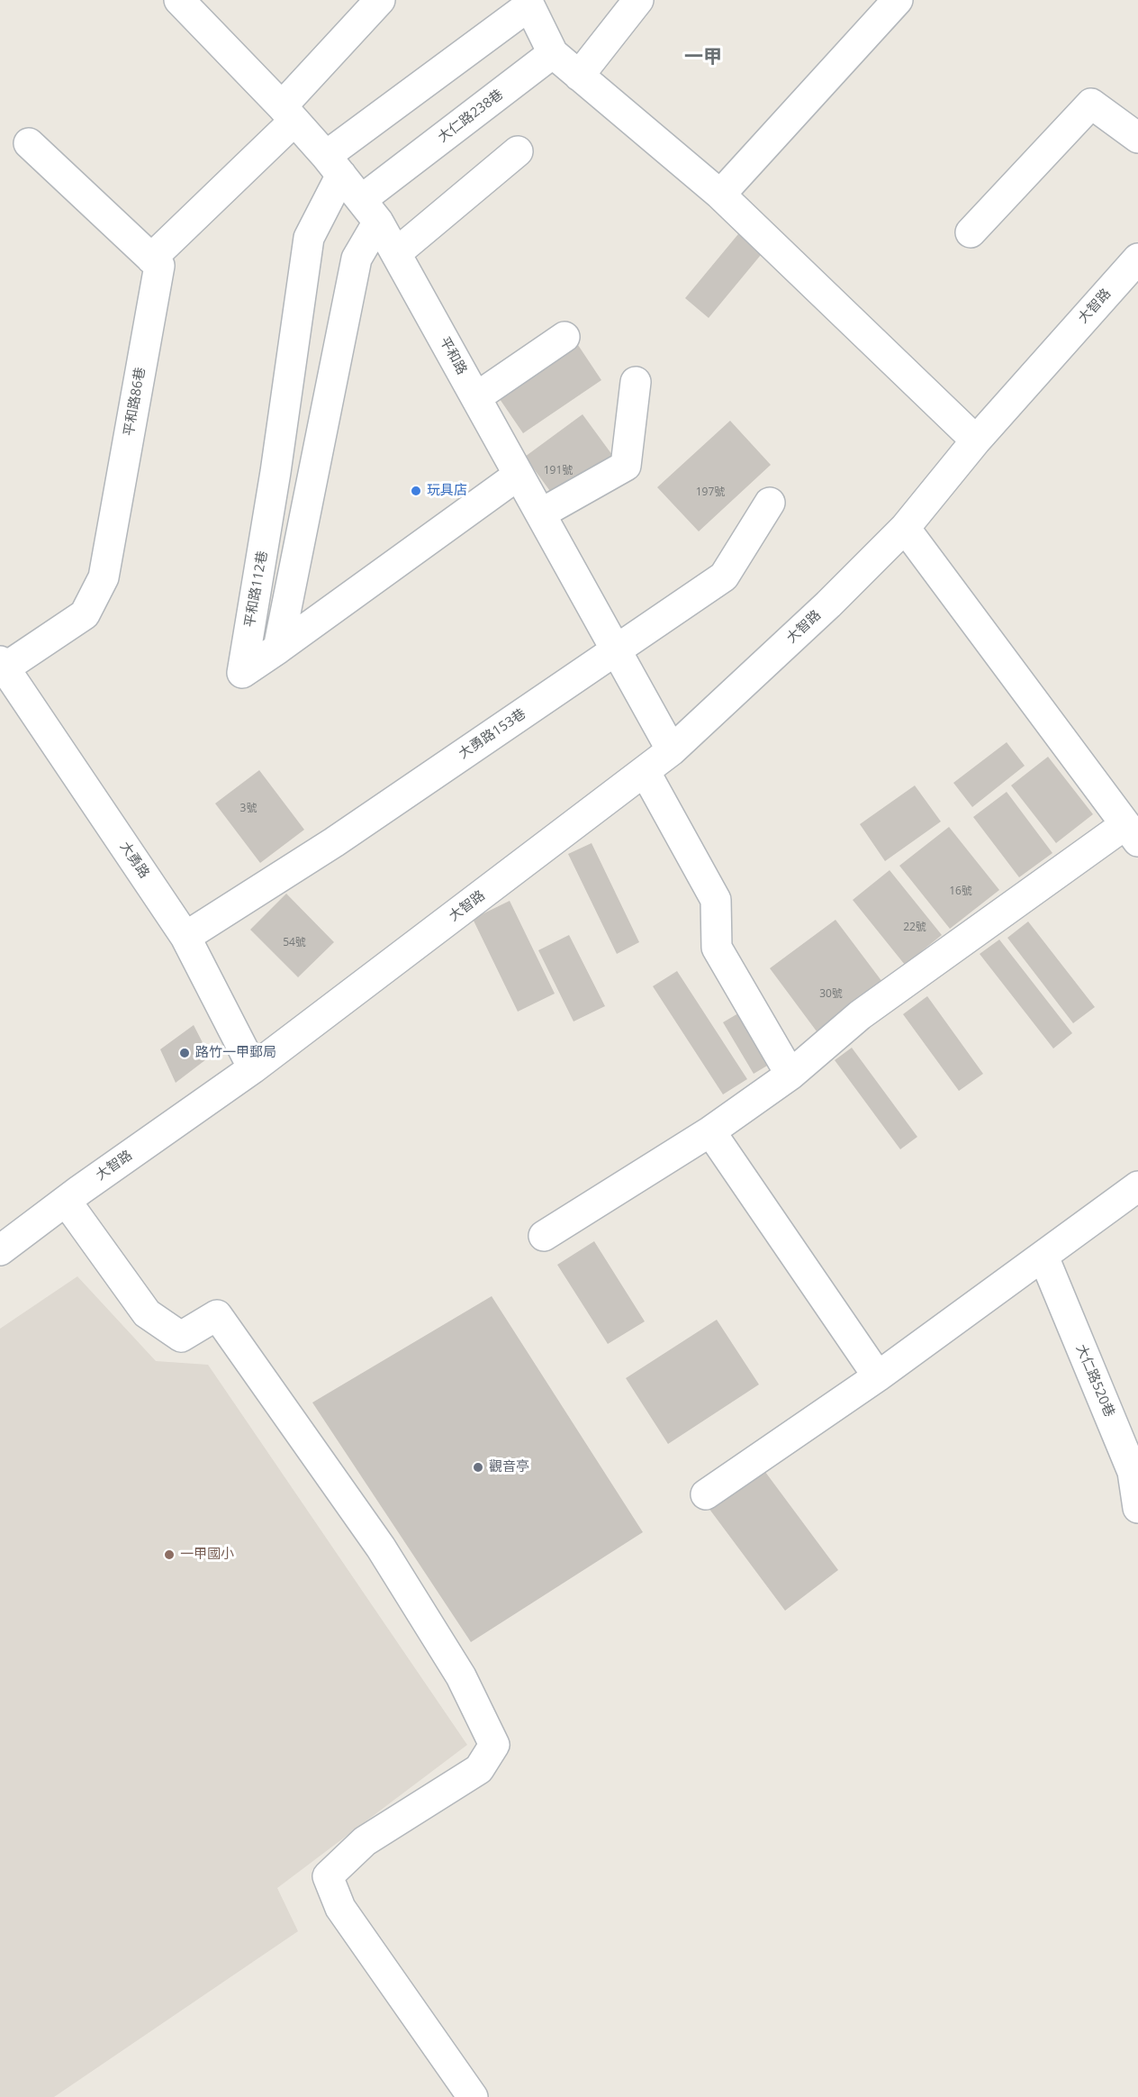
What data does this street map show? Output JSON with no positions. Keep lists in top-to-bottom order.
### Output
{
  "streets": {
    "street": [
      "大仁路238巷",
      "大智路",
      "平和路",
      "平和路86巷",
      "平和路112巷",
      "大勇路153巷",
      "大勇路",
      "大仁路520巷"
    ]
  },
  "crossings": [
    ["大仁路238巷", "平和路"],
    ["大智路", "平和路"],
    ["大智路", "大勇路"],
    ["平和路", "平和路112巷"],
    ["平和路", "大勇路153巷"],
    ["平和路86巷", "大勇路"],
    ["大勇路153巷", "大勇路"]
  ],
  "districts": ["一甲"],
  "places": [
    "玩具店",
    "路竹一甲郵局",
    "觀音亭",
    "一甲國小"
  ],
  "house_numbers": [
    "191號",
    "197號",
    "3號",
    "16號",
    "22號",
    "54號",
    "30號"
  ]
}
